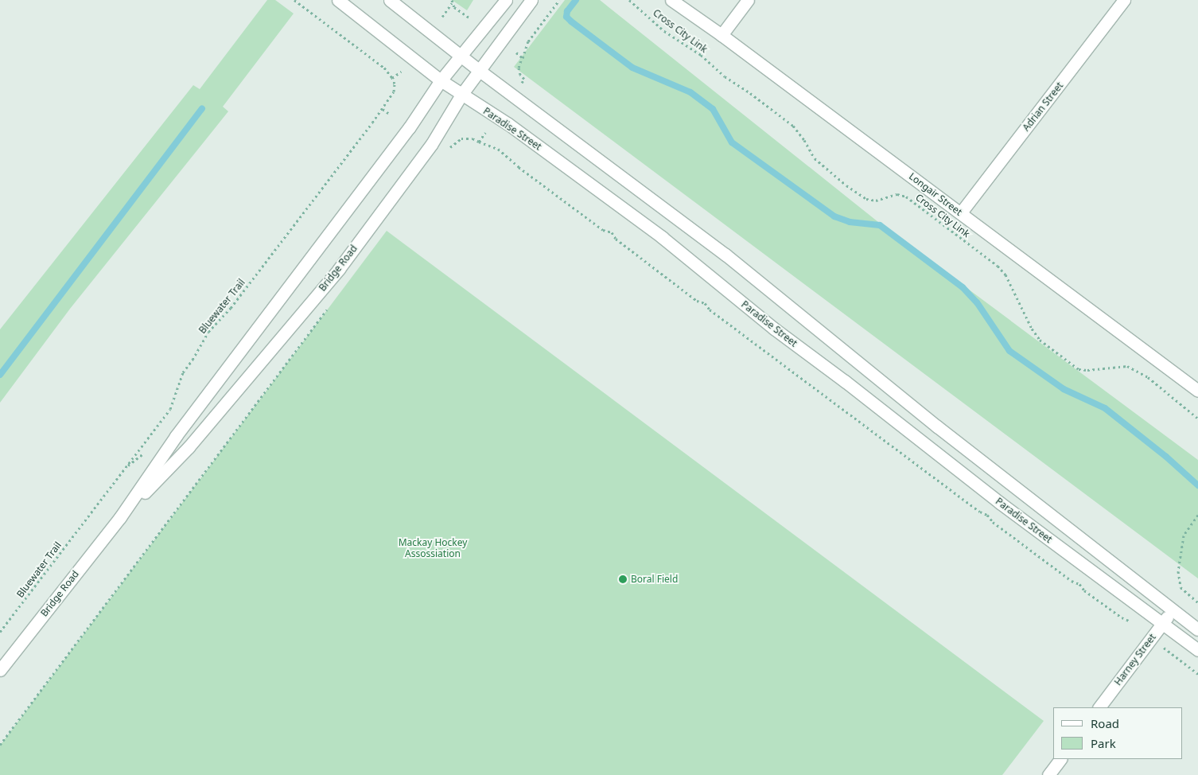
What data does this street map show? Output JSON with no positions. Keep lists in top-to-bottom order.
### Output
{
  "streets": {
    "street": [
      "Adrian Street",
      "Paradise Street",
      "Longair Street",
      "Bridge Road",
      "Harney Street"
    ],
    "path": ["Cross City Link", "Bluewater Trail"]
  },
  "crossings": [
    ["Adrian Street", "Longair Street"],
    ["Paradise Street", "Bridge Road"],
    ["Paradise Street", "Harney Street"]
  ],
  "parks": ["Mackay Hockey Assossiation"],
  "places": ["Boral Field"],
  "legend": ["Road", "Park"]
}
